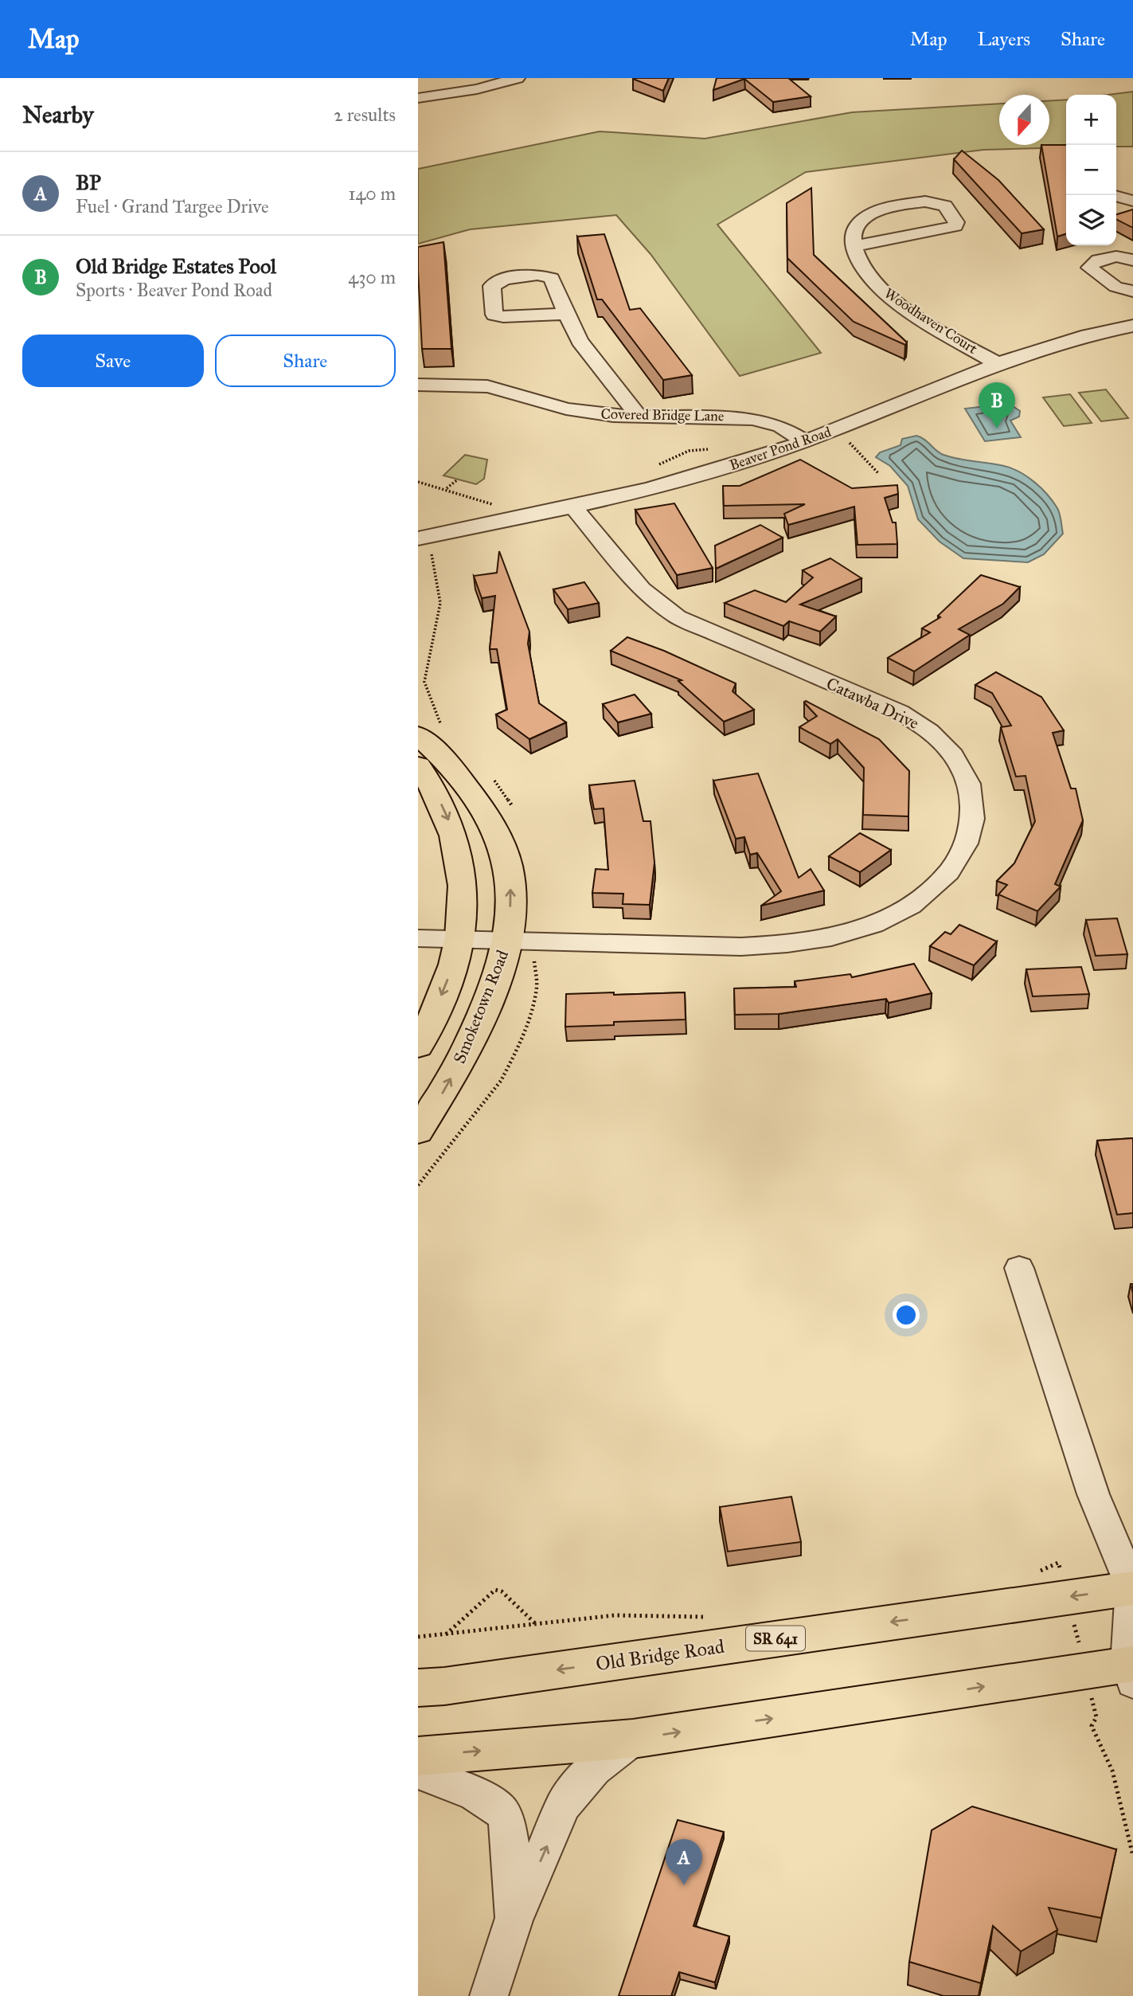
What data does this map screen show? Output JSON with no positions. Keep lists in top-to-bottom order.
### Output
{
  "streets": {
    "main road": ["Smoketown Road", "SR 641", "Old Bridge Road"],
    "street": [
      "Woodhaven Court",
      "Covered Bridge Lane",
      "Beaver Pond Road",
      "Catawba Drive"
    ]
  },
  "crossings": [
    ["Woodhaven Court", "Beaver Pond Road"],
    ["Covered Bridge Lane", "Beaver Pond Road"],
    ["Beaver Pond Road", "Catawba Drive"],
    ["Catawba Drive", "Smoketown Road"]
  ],
  "north": "bottom",
  "page": {
    "header": "Map",
    "nav": ["Map", "Layers", "Share"],
    "heading": ["Nearby", "2 results"],
    "map_buttons": ["+", "−"],
    "list": [
      {
        "mark": "A",
        "name": "BP",
        "note": "Fuel · Grand Targee Drive",
        "value": "140 m"
      },
      {
        "mark": "B",
        "name": "Old Bridge Estates Pool",
        "note": "Sports · Beaver Pond Road",
        "value": "430 m"
      }
    ],
    "buttons": ["Save", "Share"],
    "pins": ["B", "A"]
  }
}
